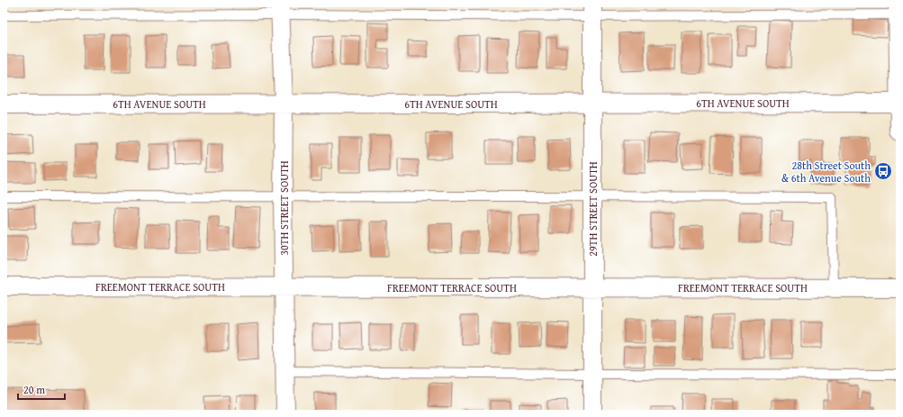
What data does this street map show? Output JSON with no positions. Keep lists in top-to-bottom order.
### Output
{
  "streets": {
    "street": [
      "6TH AVENUE SOUTH",
      "30TH STREET SOUTH",
      "29TH STREET SOUTH",
      "FREEMONT TERRACE SOUTH"
    ]
  },
  "crossings": [
    ["6TH AVENUE SOUTH", "30TH STREET SOUTH"],
    ["6TH AVENUE SOUTH", "29TH STREET SOUTH"],
    ["30TH STREET SOUTH", "FREEMONT TERRACE SOUTH"],
    ["29TH STREET SOUTH", "FREEMONT TERRACE SOUTH"]
  ],
  "places": {
    "bus stop": ["28th Street South & 6th Avenue South"]
  },
  "scale_bar": "20 m"
}
